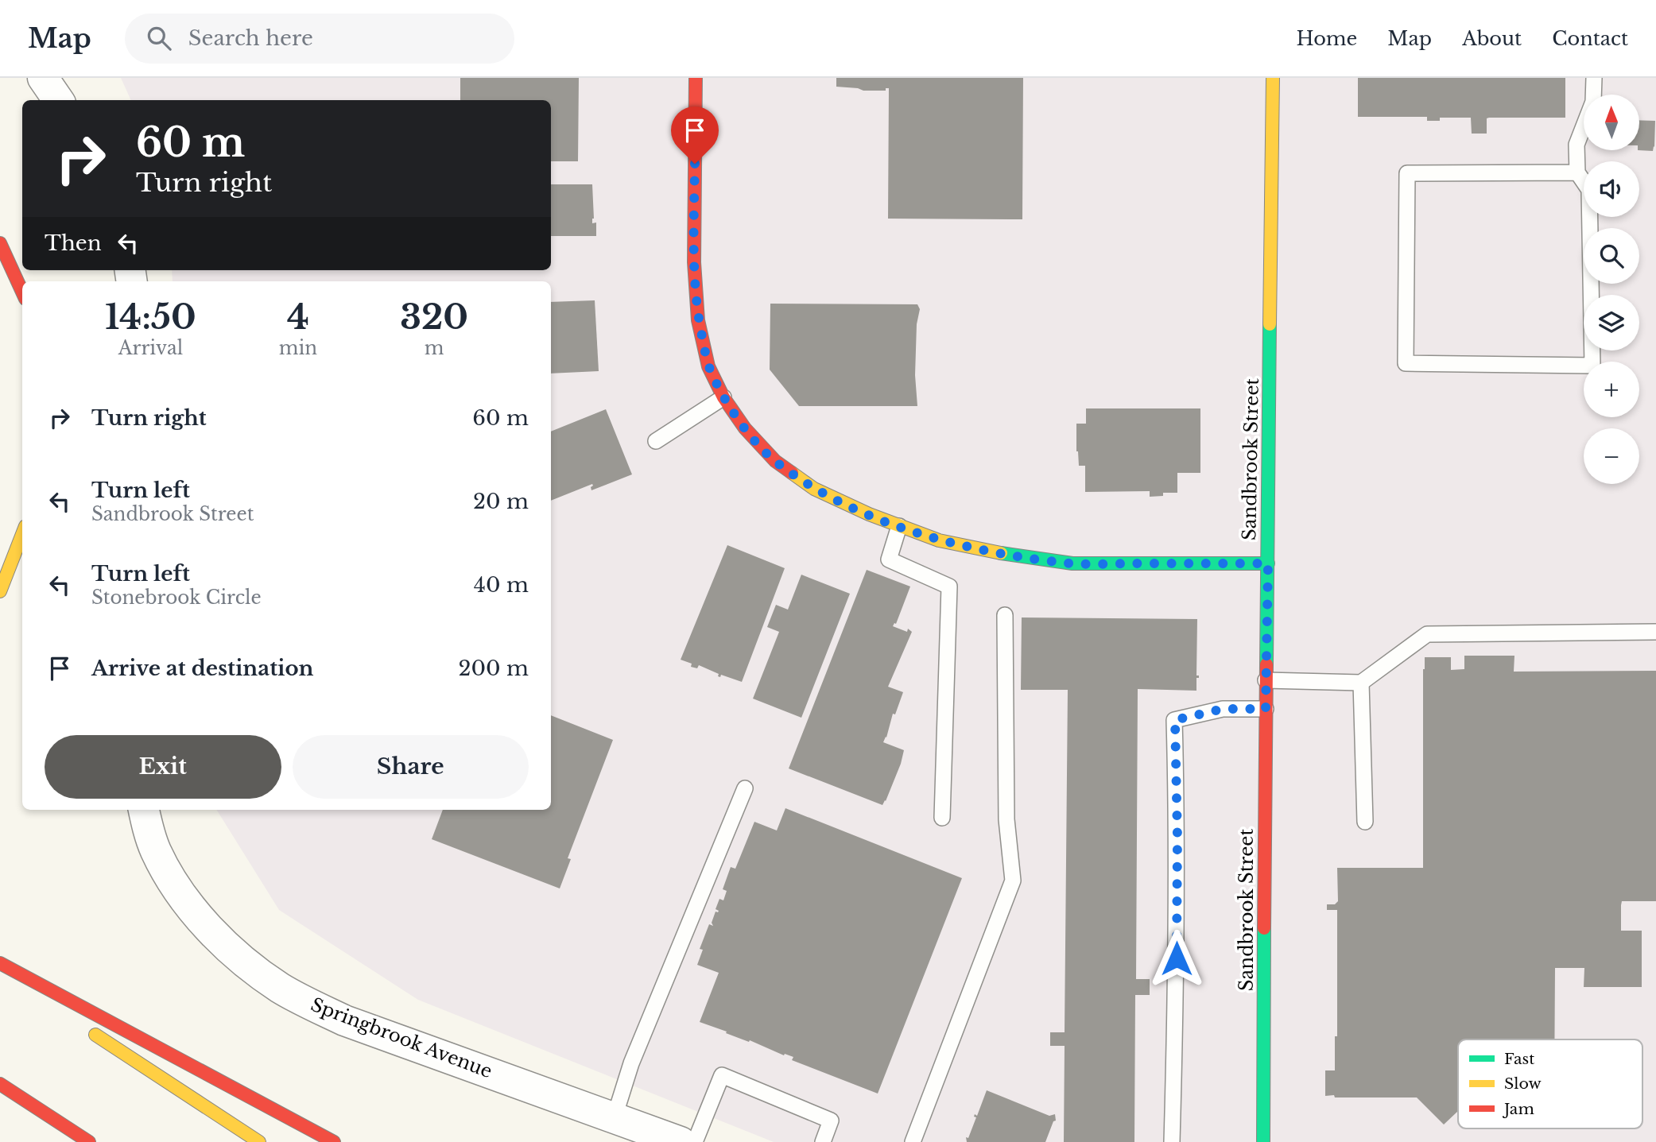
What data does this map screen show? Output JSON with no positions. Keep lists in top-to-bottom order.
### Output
{
  "streets": {
    "main road": ["Sandbrook Street"],
    "street": ["Springbrook Avenue"]
  },
  "legend": ["Fast", "Slow", "Jam"],
  "north": "top",
  "page": {
    "header": "Map",
    "search": "Search here",
    "nav": [
      "Home",
      "Map",
      "About",
      "Contact"
    ],
    "map_buttons": ["+", "−"],
    "turn": ["60 m", "Turn right"],
    "then": "Then",
    "eta": [
      "14:50",
      "Arrival",
      "4",
      "min",
      "320",
      "m"
    ],
    "list": [
      {
        "name": "Turn right",
        "value": "60 m"
      },
      {
        "name": "Turn left",
        "note": "Sandbrook Street",
        "value": "20 m"
      },
      {
        "name": "Turn left",
        "note": "Stonebrook Circle",
        "value": "40 m"
      },
      {
        "name": "Arrive at destination",
        "value": "200 m"
      }
    ],
    "buttons": ["Exit", "Share"]
  }
}
